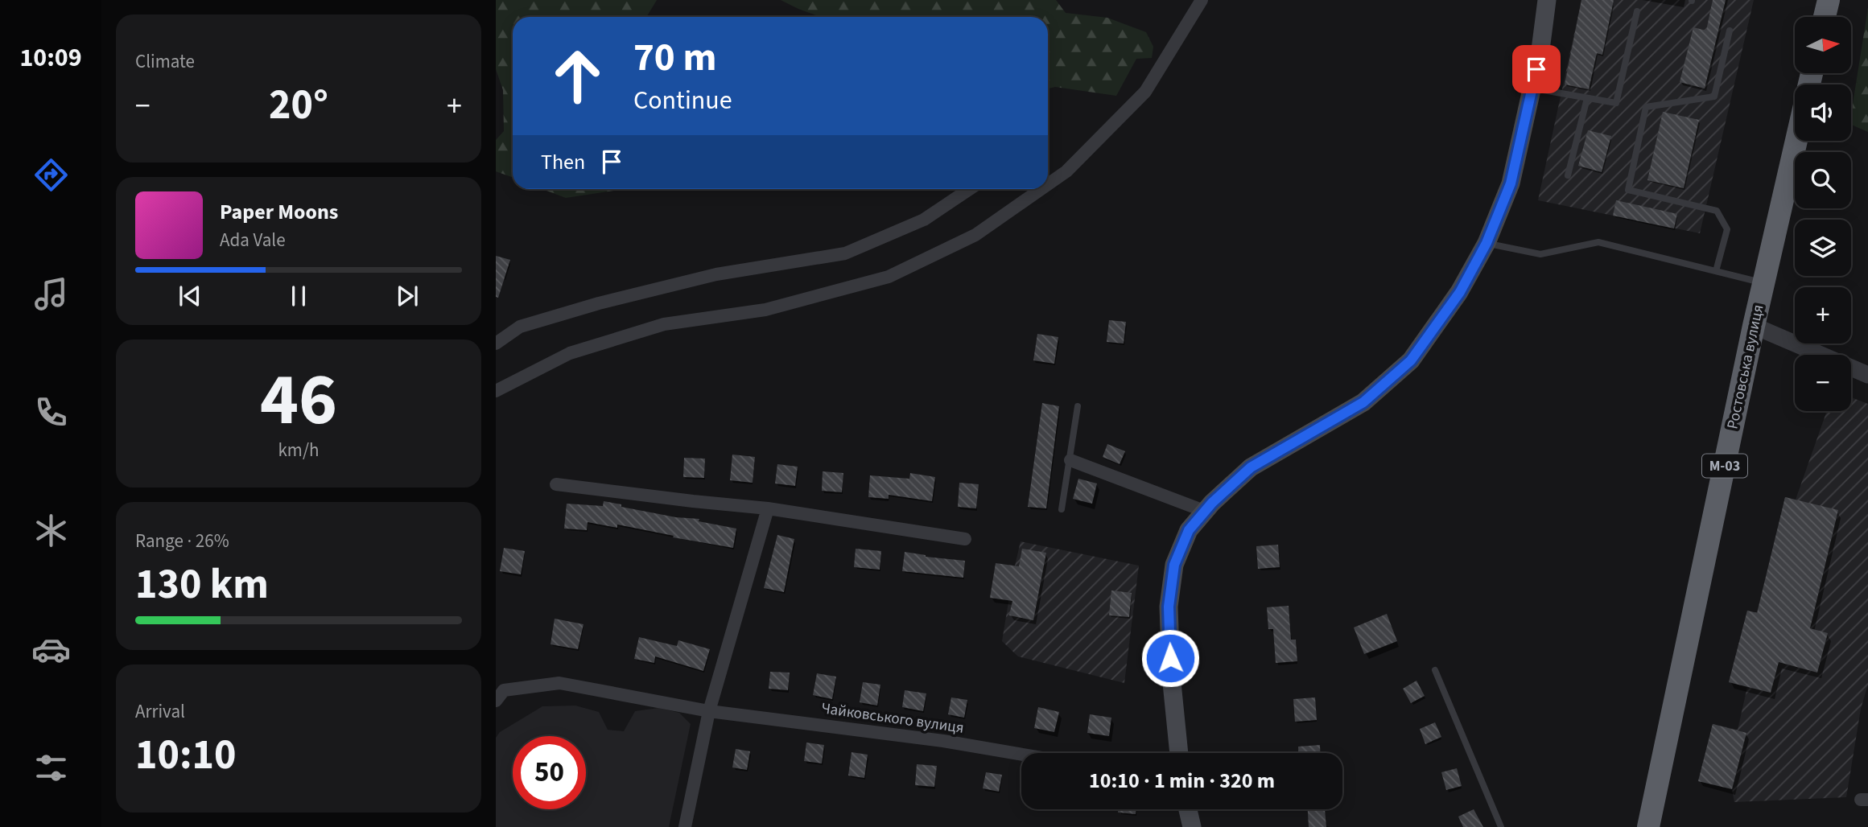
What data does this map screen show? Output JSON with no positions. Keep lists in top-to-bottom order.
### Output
{
  "streets": {
    "highway": ["Ростовська вулиця", "М-03"],
    "street": ["Чайковського вулиця"]
  },
  "north": "right",
  "page": {
    "tabs": "10:09",
    "tile": [
      "Climate",
      ["46", "km/h"],
      ["Range · 26%", "130 km"],
      ["Arrival", "10:10"]
    ],
    "map_buttons": ["+", "−"],
    "turn": ["70 m", "Continue"],
    "heat": ["−", "20°", "+"],
    "then": "Then",
    "song": ["Paper Moons", "Ada Vale"],
    "limit": "50",
    "trip": "10:10 · 1 min · 320 m"
  }
}
